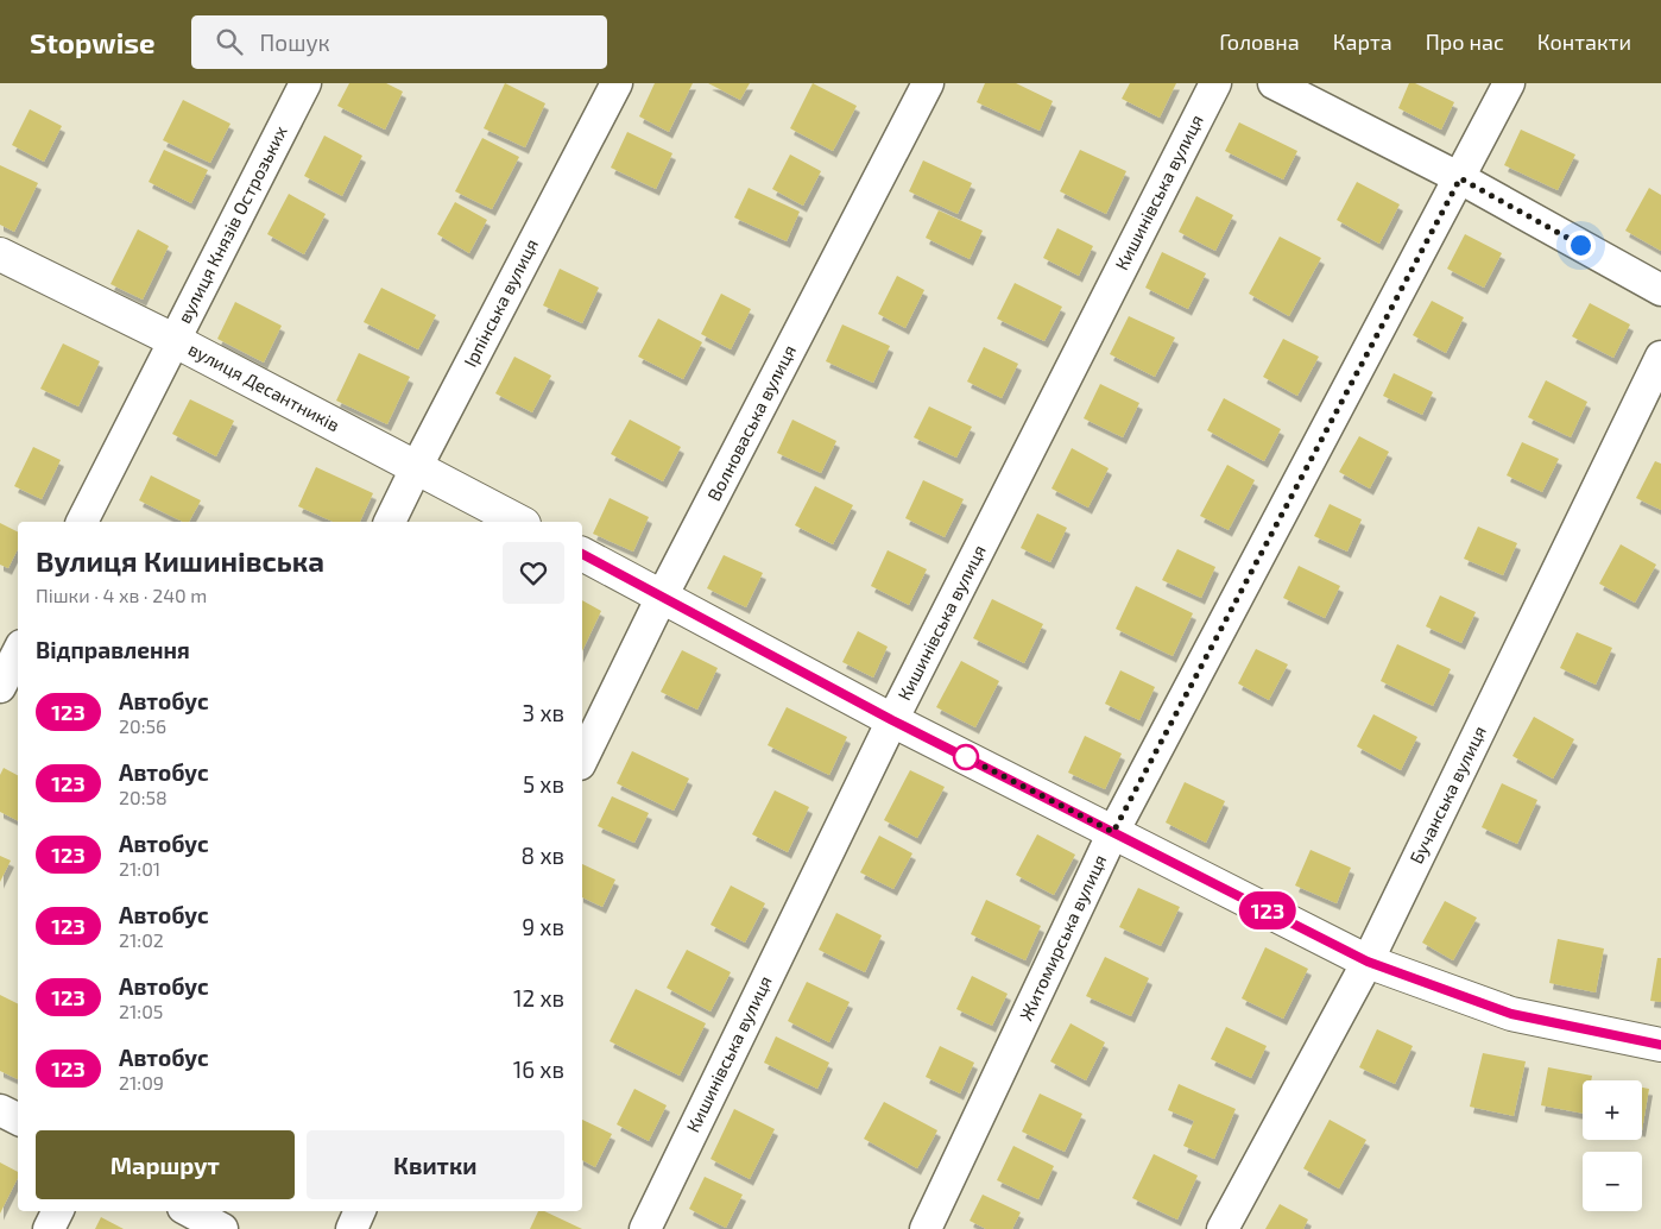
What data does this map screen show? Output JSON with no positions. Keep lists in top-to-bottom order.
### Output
{
  "streets": {
    "street": [
      "Кишинівська вулиця",
      "вулиця Князів Острозьких",
      "Ірпінська вулиця",
      "вулиця Десантників",
      "Волноваська вулиця",
      "Бучанська вулиця",
      "Житомирська вулиця"
    ]
  },
  "crossings": [
    ["вулиця Князів Острозьких", "вулиця Десантників"],
    ["Ірпінська вулиця", "вулиця Десантників"]
  ],
  "lines": ["bus line 123"],
  "page": {
    "header": "Stopwise",
    "search": "Пошук",
    "nav": [
      "Головна",
      "Карта",
      "Про нас",
      "Контакти"
    ],
    "on_map": "123",
    "heading": [
      ["Вулиця Кишинівська", "Пішки · 4 хв · 240 m"],
      "Відправлення"
    ],
    "list": [
      {
        "mark": "123",
        "name": "Автобус",
        "note": "20:56",
        "value": "3 хв"
      },
      {
        "mark": "123",
        "name": "Автобус",
        "note": "20:58",
        "value": "5 хв"
      },
      {
        "mark": "123",
        "name": "Автобус",
        "note": "21:01",
        "value": "8 хв"
      },
      {
        "mark": "123",
        "name": "Автобус",
        "note": "21:02",
        "value": "9 хв"
      },
      {
        "mark": "123",
        "name": "Автобус",
        "note": "21:05",
        "value": "12 хв"
      },
      {
        "mark": "123",
        "name": "Автобус",
        "note": "21:09",
        "value": "16 хв"
      }
    ],
    "map_buttons": ["+", "−"],
    "buttons": ["Маршрут", "Квитки"]
  }
}
